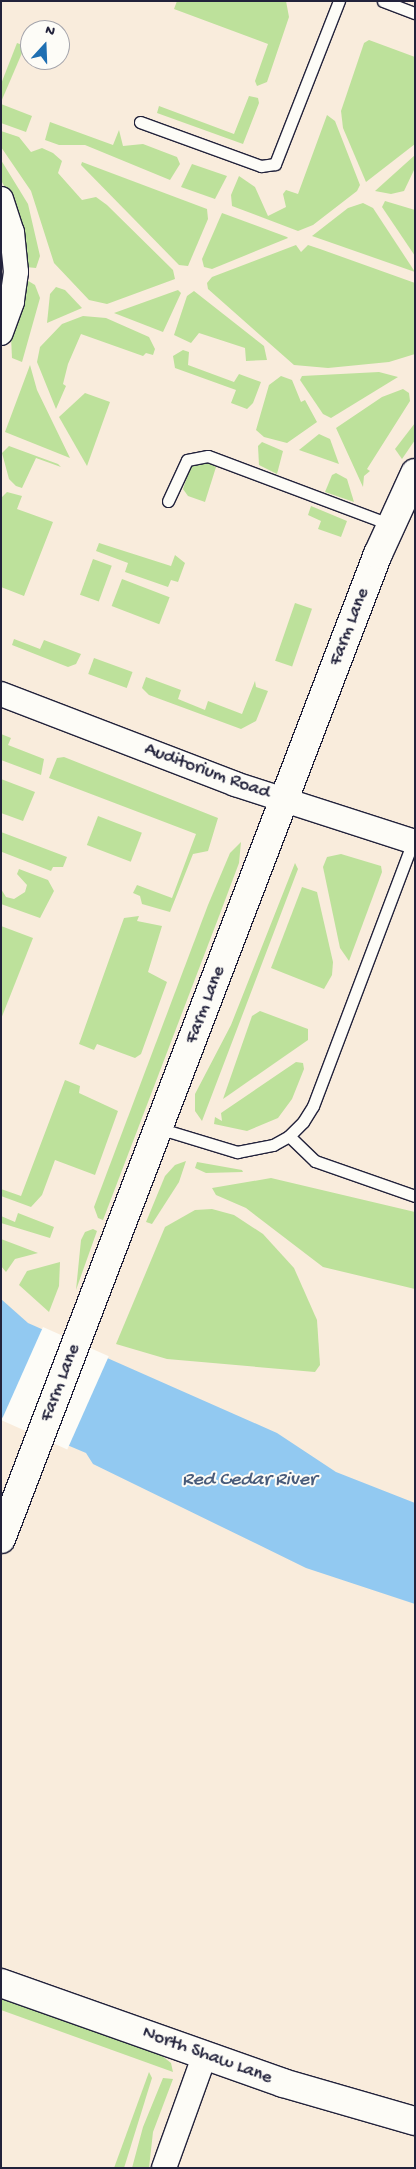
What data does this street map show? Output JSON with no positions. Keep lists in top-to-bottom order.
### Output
{
  "streets": {
    "street": ["Farm Lane", "Auditorium Road", "North Shaw Lane"]
  },
  "crossings": [
    ["Farm Lane", "Auditorium Road"]
  ],
  "water": ["Red Cedar River"],
  "north": "top"
}
